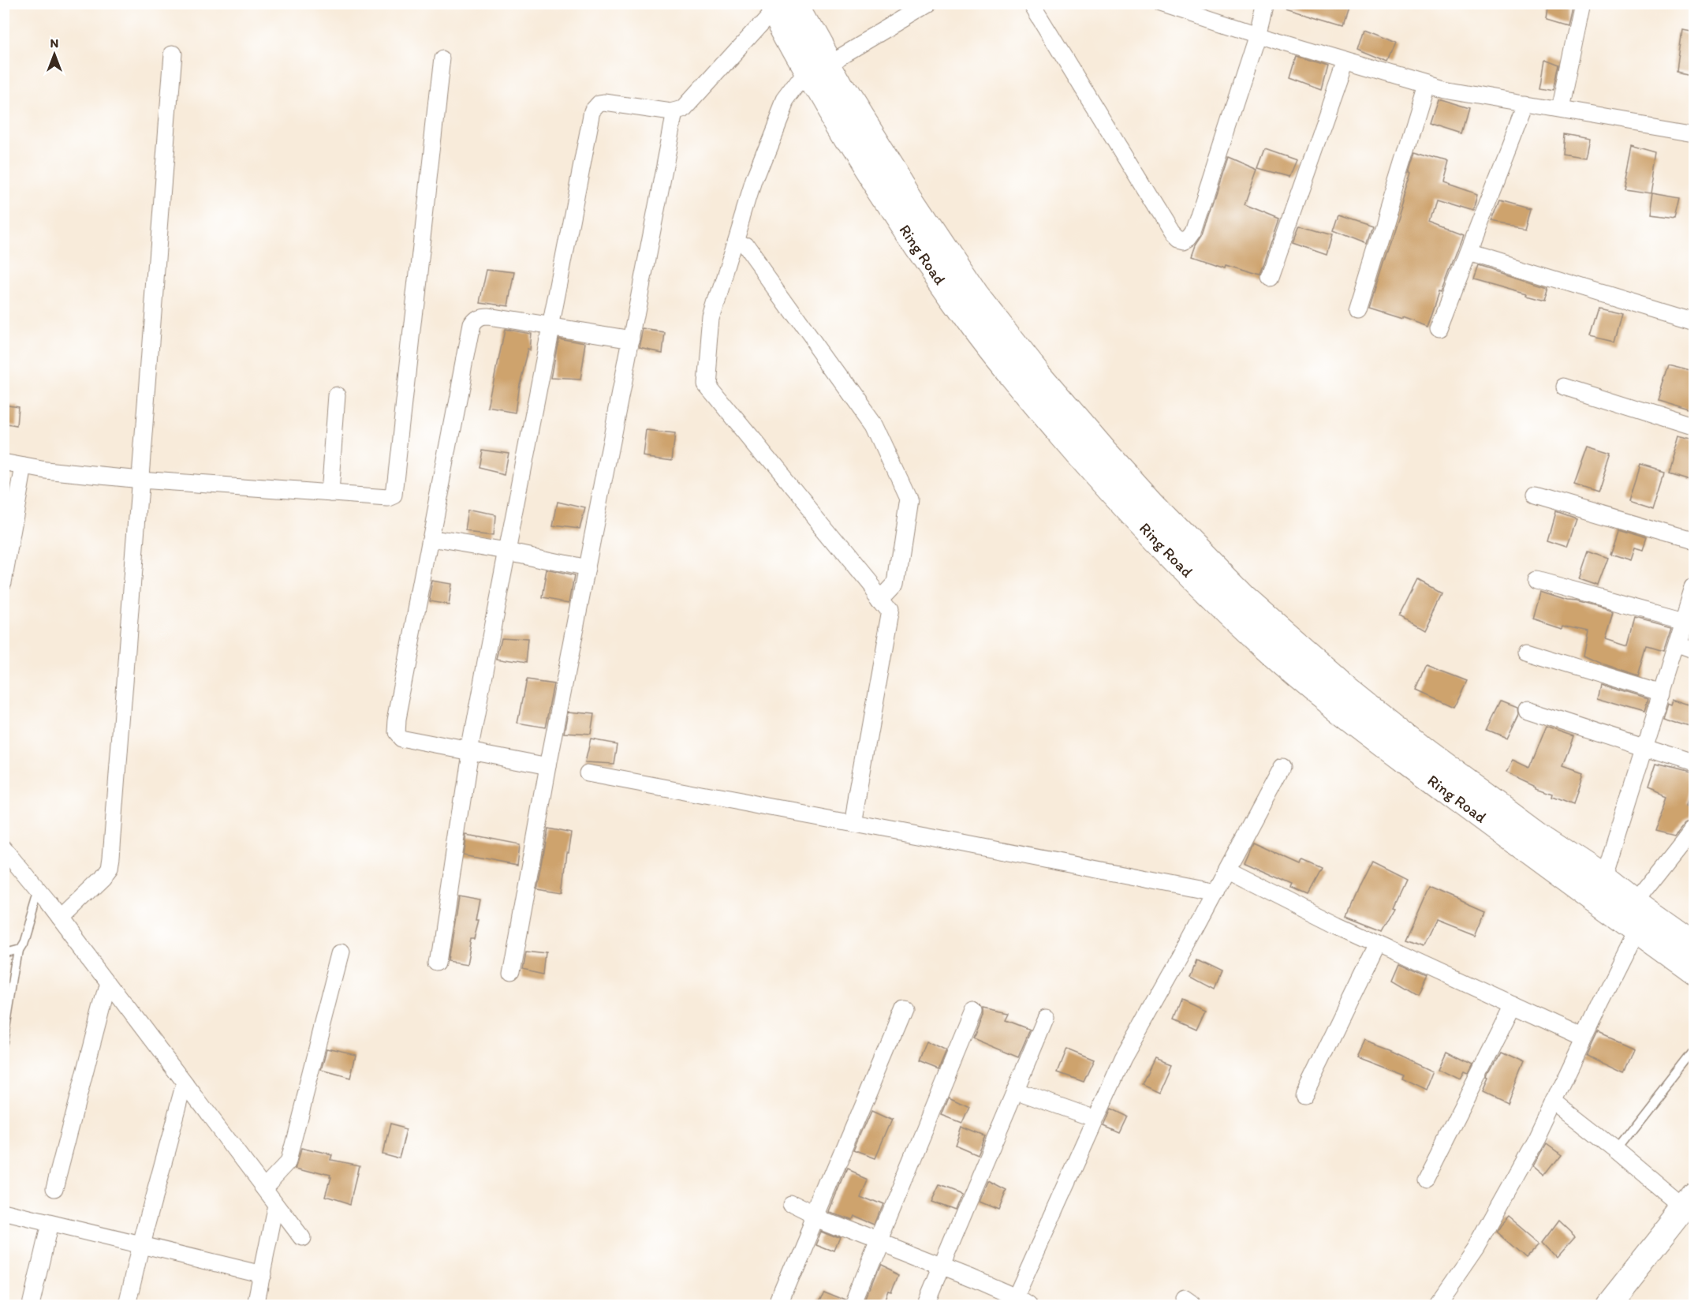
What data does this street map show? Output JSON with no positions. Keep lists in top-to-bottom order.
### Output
{
  "streets": {
    "highway": ["Ring Road"]
  },
  "north": "top"
}
